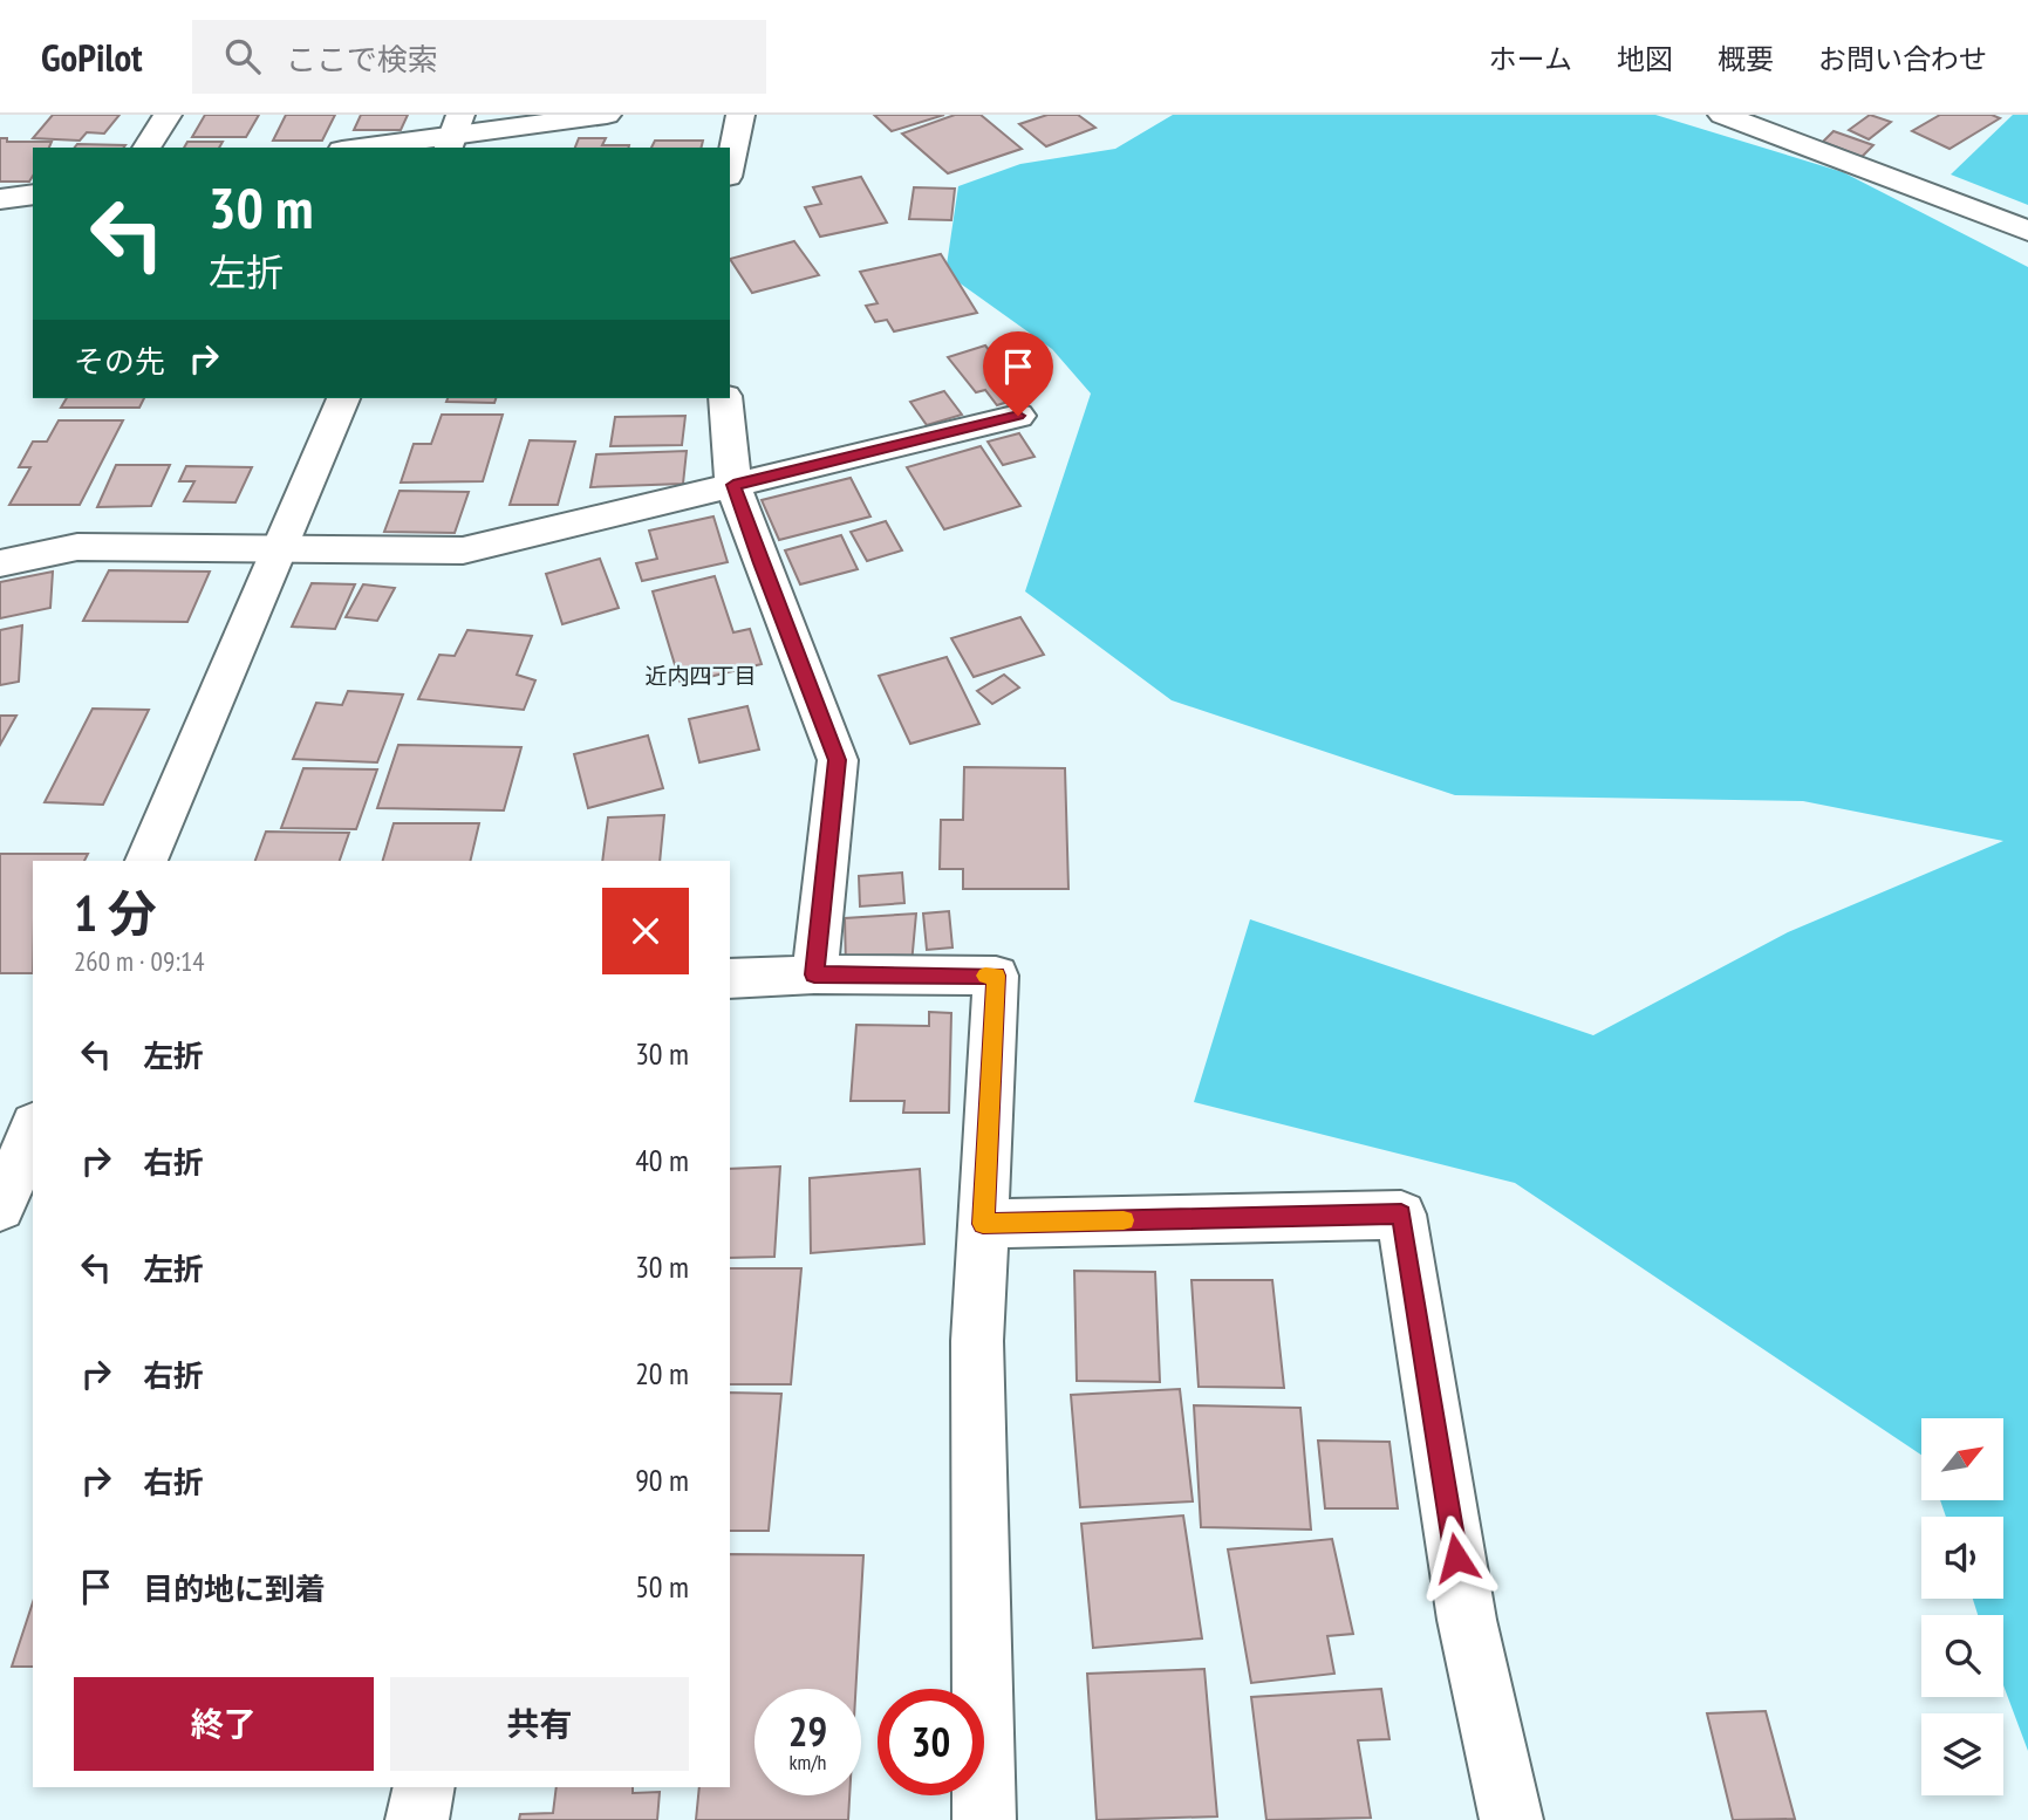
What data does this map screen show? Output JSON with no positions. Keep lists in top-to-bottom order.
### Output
{
  "districts": ["近内四丁目"],
  "north": "top right",
  "page": {
    "header": "GoPilot",
    "search": "ここで検索",
    "nav": [
      "ホーム",
      "地図",
      "概要",
      "お問い合わせ"
    ],
    "turn": ["30 m", "左折"],
    "then": "その先",
    "heading": ["1 分", "260 m · 09:14"],
    "list": [
      {
        "name": "左折",
        "value": "30 m"
      },
      {
        "name": "右折",
        "value": "40 m"
      },
      {
        "name": "左折",
        "value": "30 m"
      },
      {
        "name": "右折",
        "value": "20 m"
      },
      {
        "name": "右折",
        "value": "90 m"
      },
      {
        "name": "目的地に到着",
        "value": "50 m"
      }
    ],
    "buttons": ["終了", "共有"],
    "speed": "29 km/h",
    "limit": "30"
  }
}
